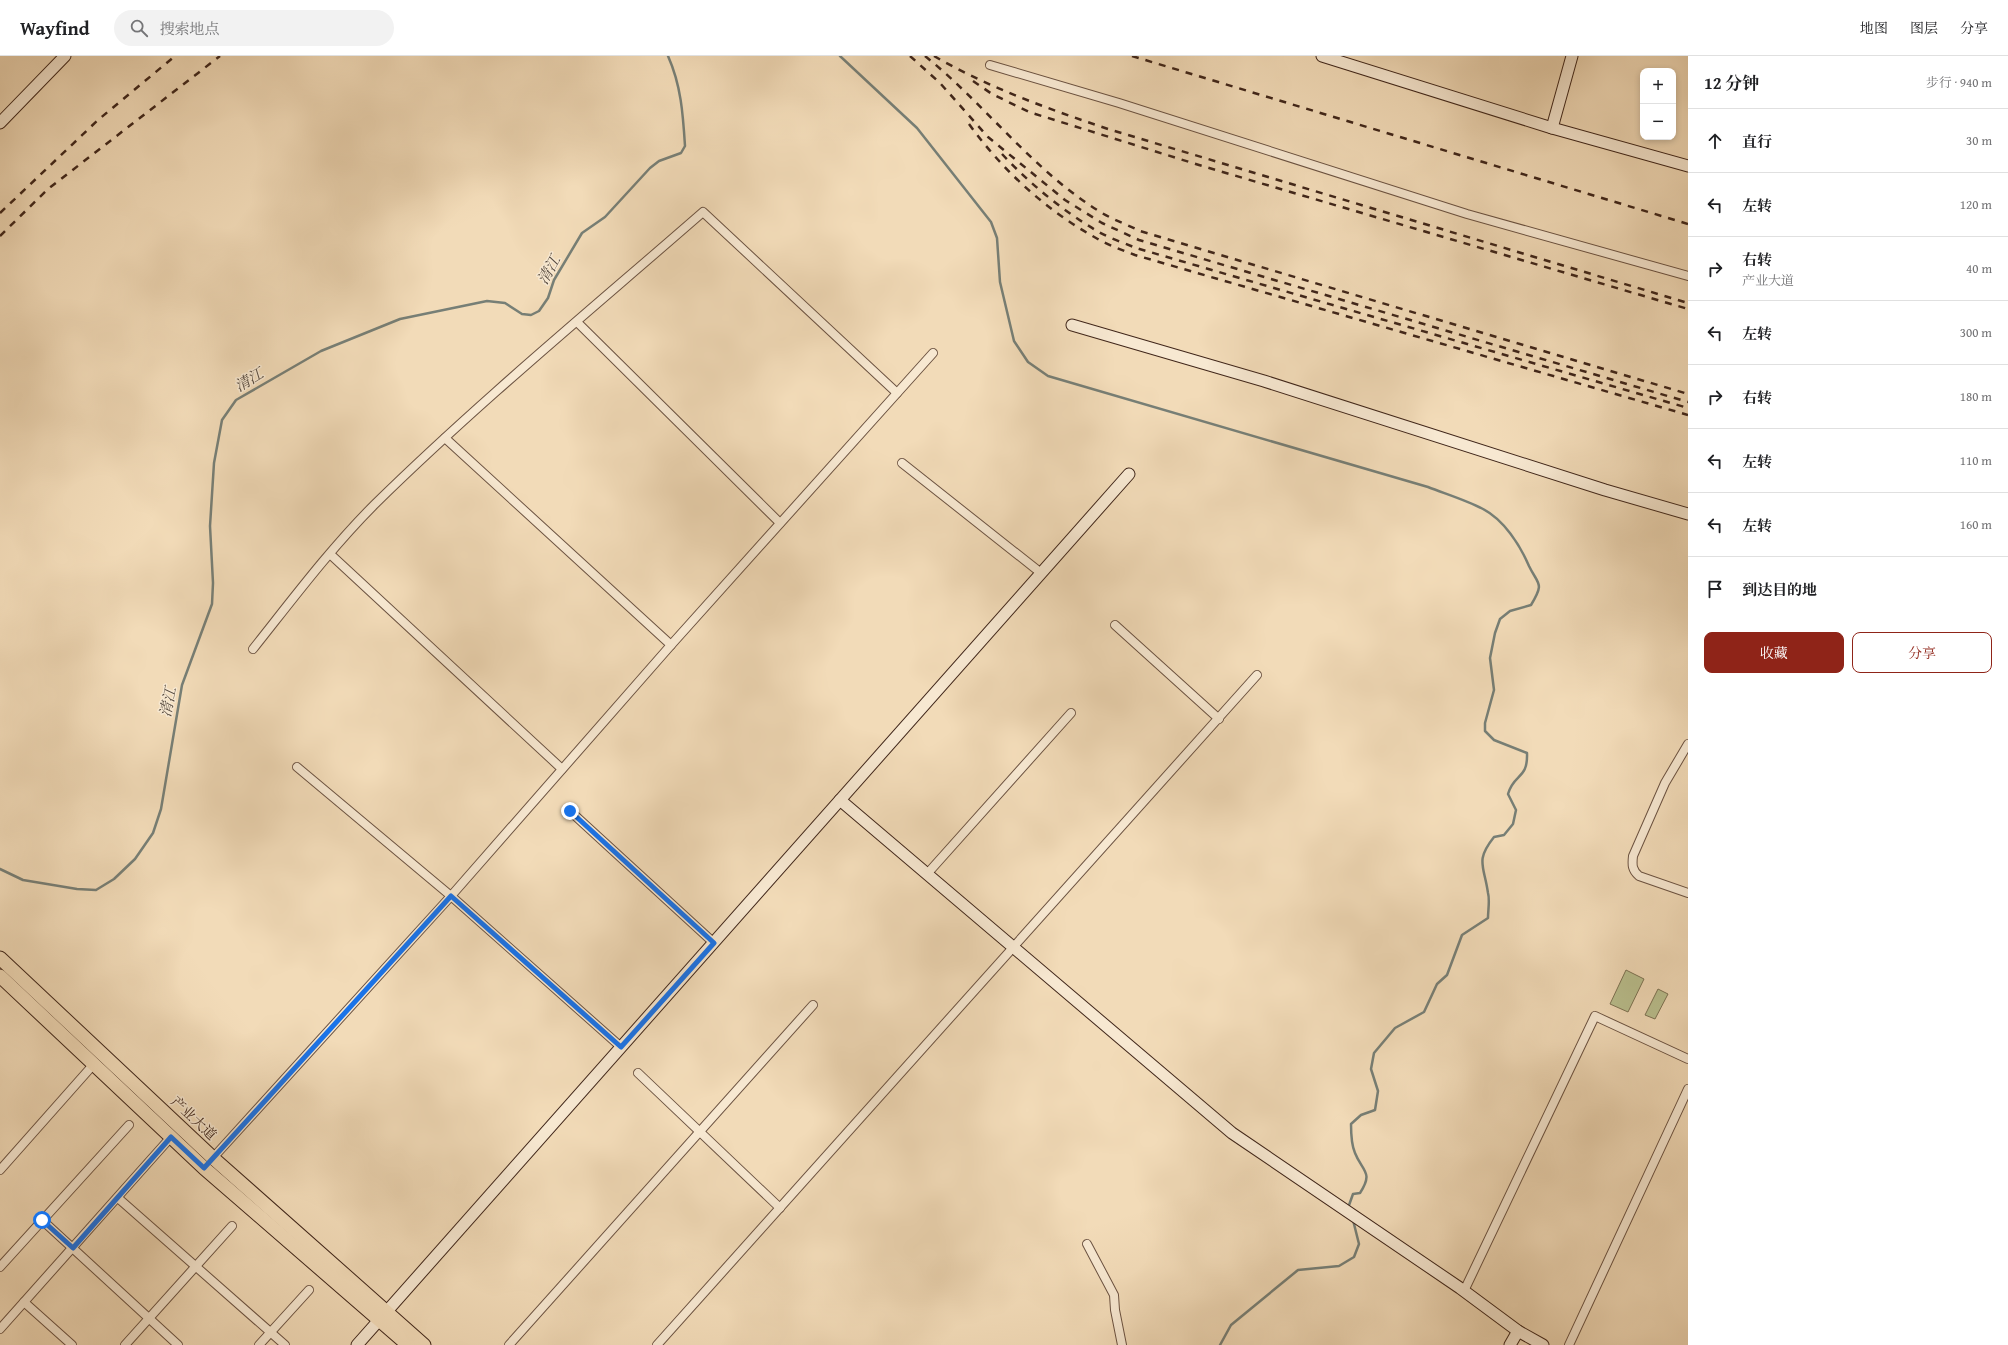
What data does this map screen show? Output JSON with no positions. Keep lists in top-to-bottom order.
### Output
{
  "streets": {
    "main road": ["产业大道"]
  },
  "water": ["清江"],
  "page": {
    "header": "Wayfind",
    "search": "搜索地点",
    "nav": ["地图", "图层", "分享"],
    "heading": ["12 分钟", "步行 · 940 m"],
    "map_buttons": ["+", "−"],
    "list": [
      ["直行", "30 m"],
      ["左转", "120 m"],
      ["右转", "产业大道", "40 m"],
      ["左转", "300 m"],
      ["右转", "180 m"],
      ["左转", "110 m"],
      ["左转", "160 m"],
      "到达目的地"
    ],
    "buttons": ["收藏", "分享"]
  }
}
